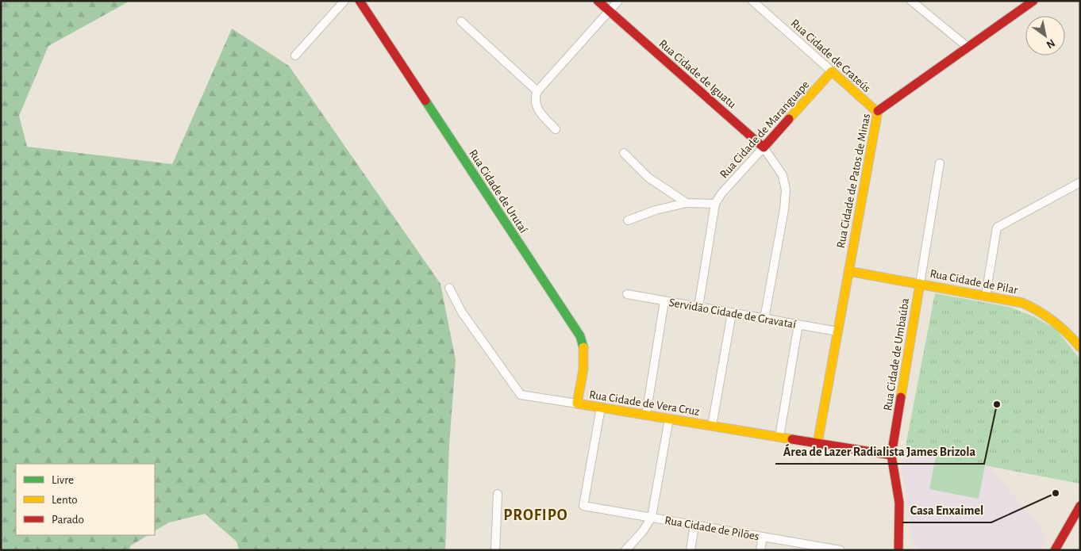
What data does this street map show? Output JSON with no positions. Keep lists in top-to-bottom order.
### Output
{
  "streets": {
    "street": [
      "Rua Cidade de Crateús",
      "Rua Cidade de Iguatu",
      "Rua Cidade de Maranguape",
      "Rua Cidade de Patos de Minas",
      "Rua Cidade de Urutaí",
      "Rua Cidade de Pilar",
      "Servidão Cidade de Gravataí",
      "Rua Cidade de Umbaúba",
      "Rua Cidade de Vera Cruz",
      "Rua Cidade de Pilões"
    ]
  },
  "crossings": [
    ["Rua Cidade de Crateús", "Rua Cidade de Maranguape"],
    ["Rua Cidade de Crateús", "Rua Cidade de Patos de Minas"],
    ["Rua Cidade de Iguatu", "Rua Cidade de Maranguape"],
    ["Rua Cidade de Iguatu", "Servidão Cidade de Gravataí"],
    ["Rua Cidade de Patos de Minas", "Rua Cidade de Pilar"],
    ["Rua Cidade de Patos de Minas", "Servidão Cidade de Gravataí"],
    ["Rua Cidade de Patos de Minas", "Rua Cidade de Vera Cruz"],
    ["Rua Cidade de Urutaí", "Rua Cidade de Vera Cruz"],
    ["Rua Cidade de Pilar", "Rua Cidade de Umbaúba"],
    ["Rua Cidade de Umbaúba", "Rua Cidade de Vera Cruz"],
    ["Rua Cidade de Vera Cruz", "Rua Cidade de Pilões"]
  ],
  "districts": ["PROFIPO"],
  "places": ["Área de Lazer Radialista James Brizola", "Casa Enxaimel"],
  "legend": ["Livre", "Lento", "Parado"],
  "north": "bottom right"
}
